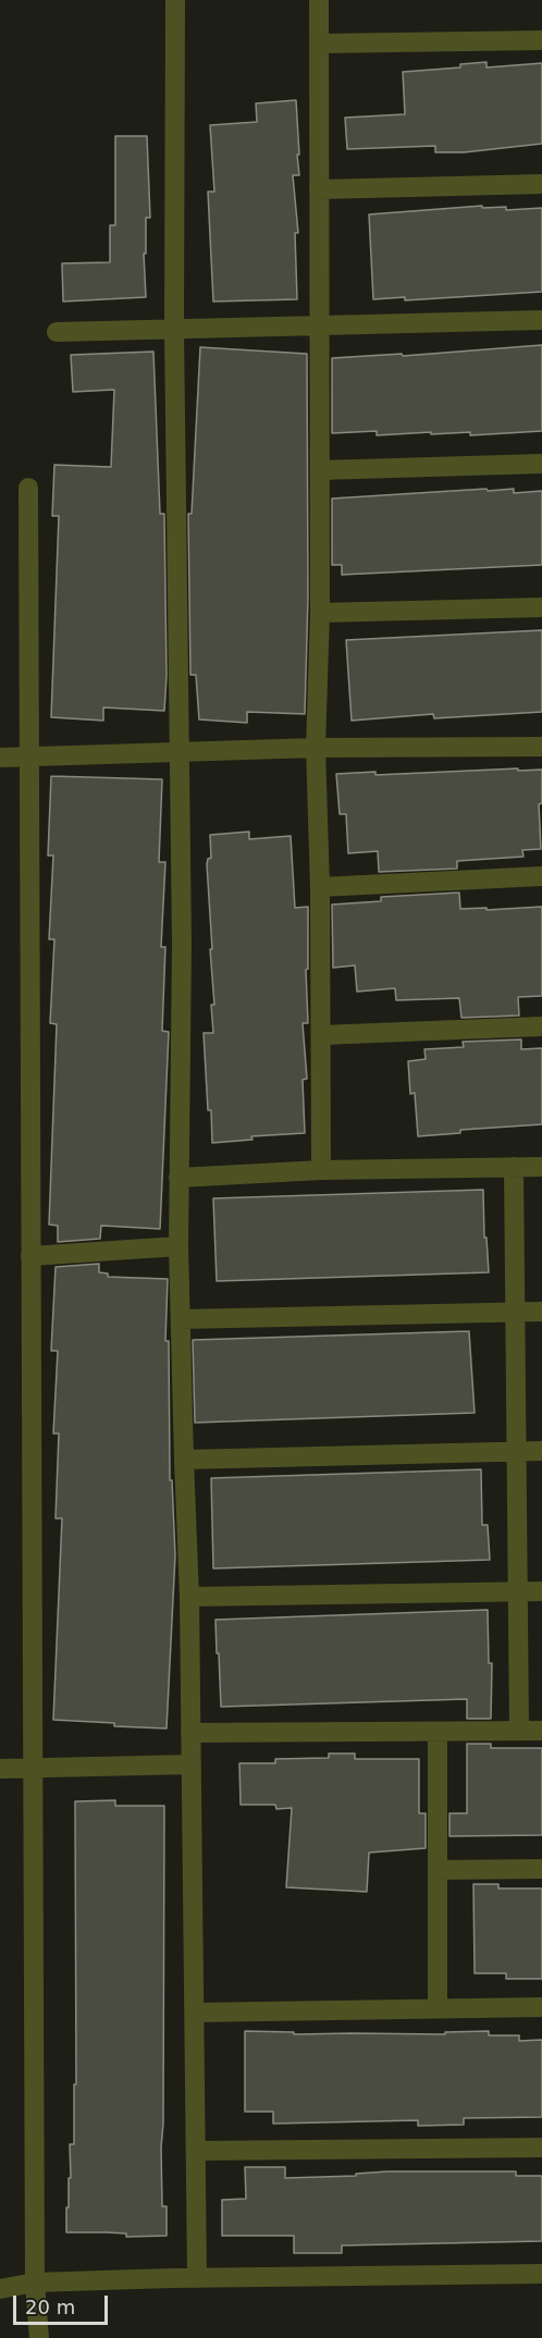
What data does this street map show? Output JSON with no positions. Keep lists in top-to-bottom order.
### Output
{
  "scale_bar": "20 m"
}
